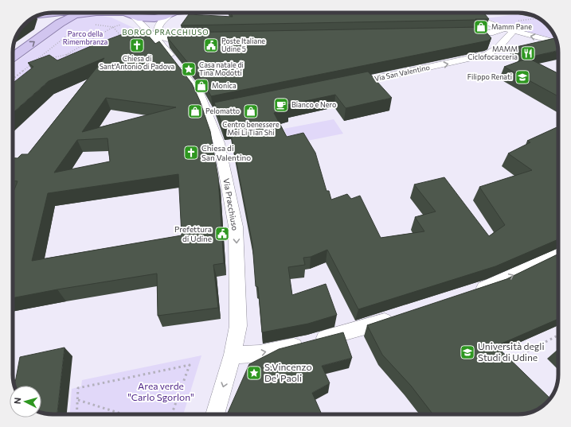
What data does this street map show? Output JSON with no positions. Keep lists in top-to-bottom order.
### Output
{
  "streets": {
    "street": ["Via San Valentino", "Via Pracchiuso"]
  },
  "one_way": ["Via San Valentino", "Via Pracchiuso"],
  "districts": ["BORGO PRACCHIUSO"],
  "parks": ["Parco della Rimembranza", "Area verde \"Carlo Sgorlon\""],
  "places": {
    "shop": [
      "Mamm Pane",
      "Monica",
      "Pelomatto",
      "Centro benessere Mei Li Tian Shi"
    ],
    "church": ["Chiesa di Sant'Antonio di Padova", "Chiesa di San Valentino"],
    "public building": ["Poste Italiane Udine 5", "Prefettura di Udine"],
    "restaurant": ["MAMM Ciclofocacceria"],
    "place": ["Casa natale di Tina Modotti", "S.Vincenzo De' Paoli"],
    "school or university": ["Filippo Renati", "Università degli Studi di Udine"],
    "cafe": ["Bianco e Nero"]
  },
  "north": "left"
}
